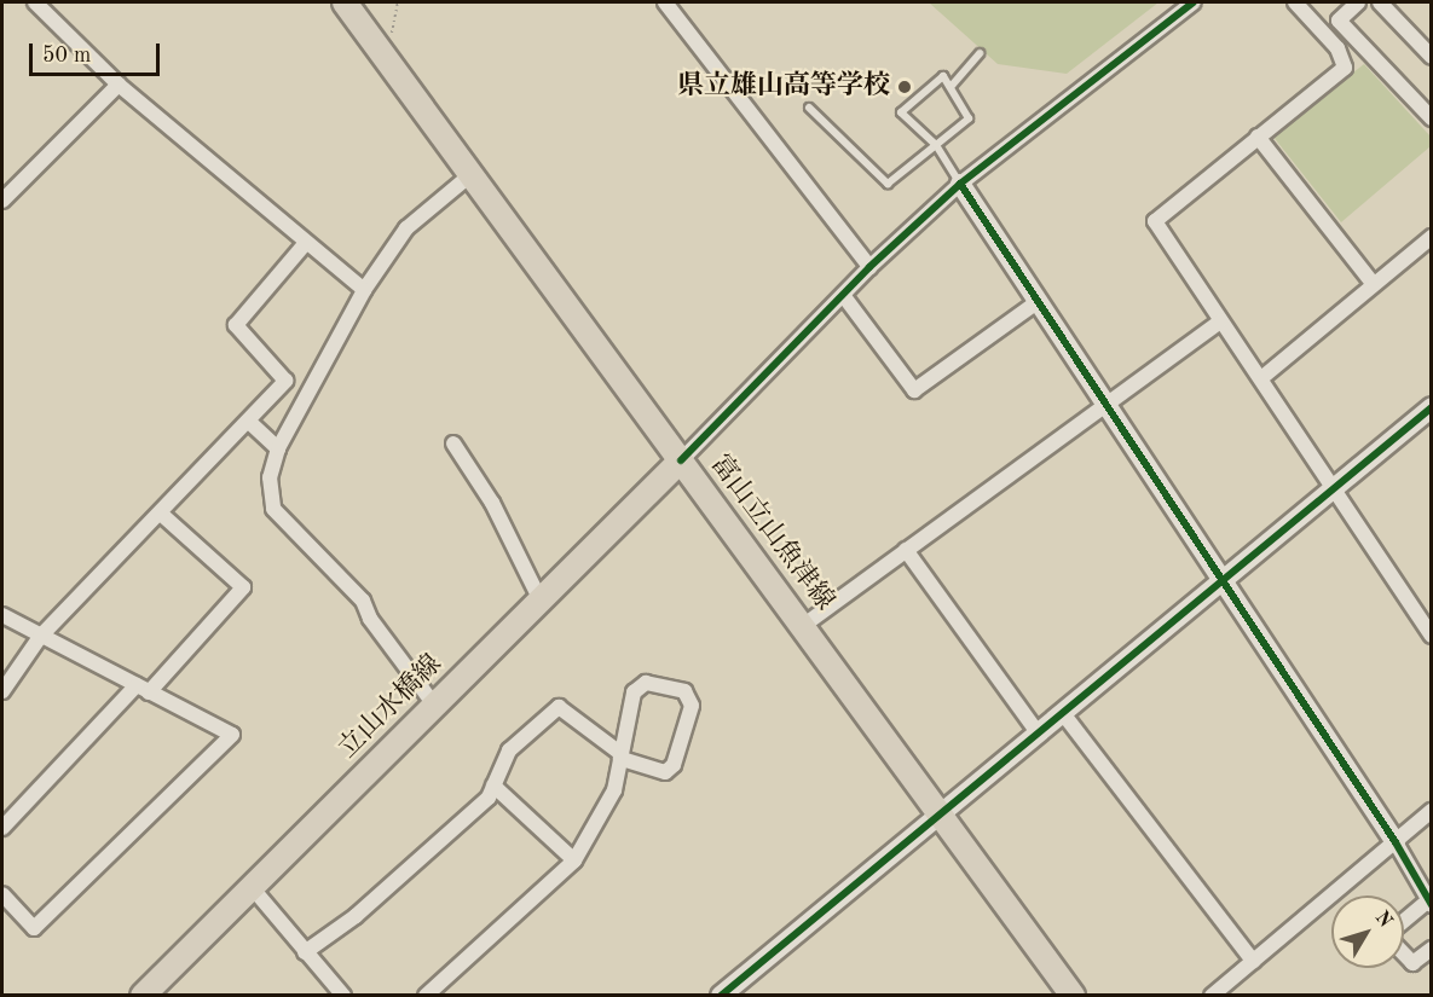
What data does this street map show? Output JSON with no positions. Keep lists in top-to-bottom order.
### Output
{
  "streets": {
    "main road": ["富山立山魚津線", "立山水橋線"]
  },
  "crossings": [
    ["富山立山魚津線", "立山水橋線"]
  ],
  "places": ["県立雄山高等学校"],
  "scale_bar": "50 m",
  "north": "top right"
}
